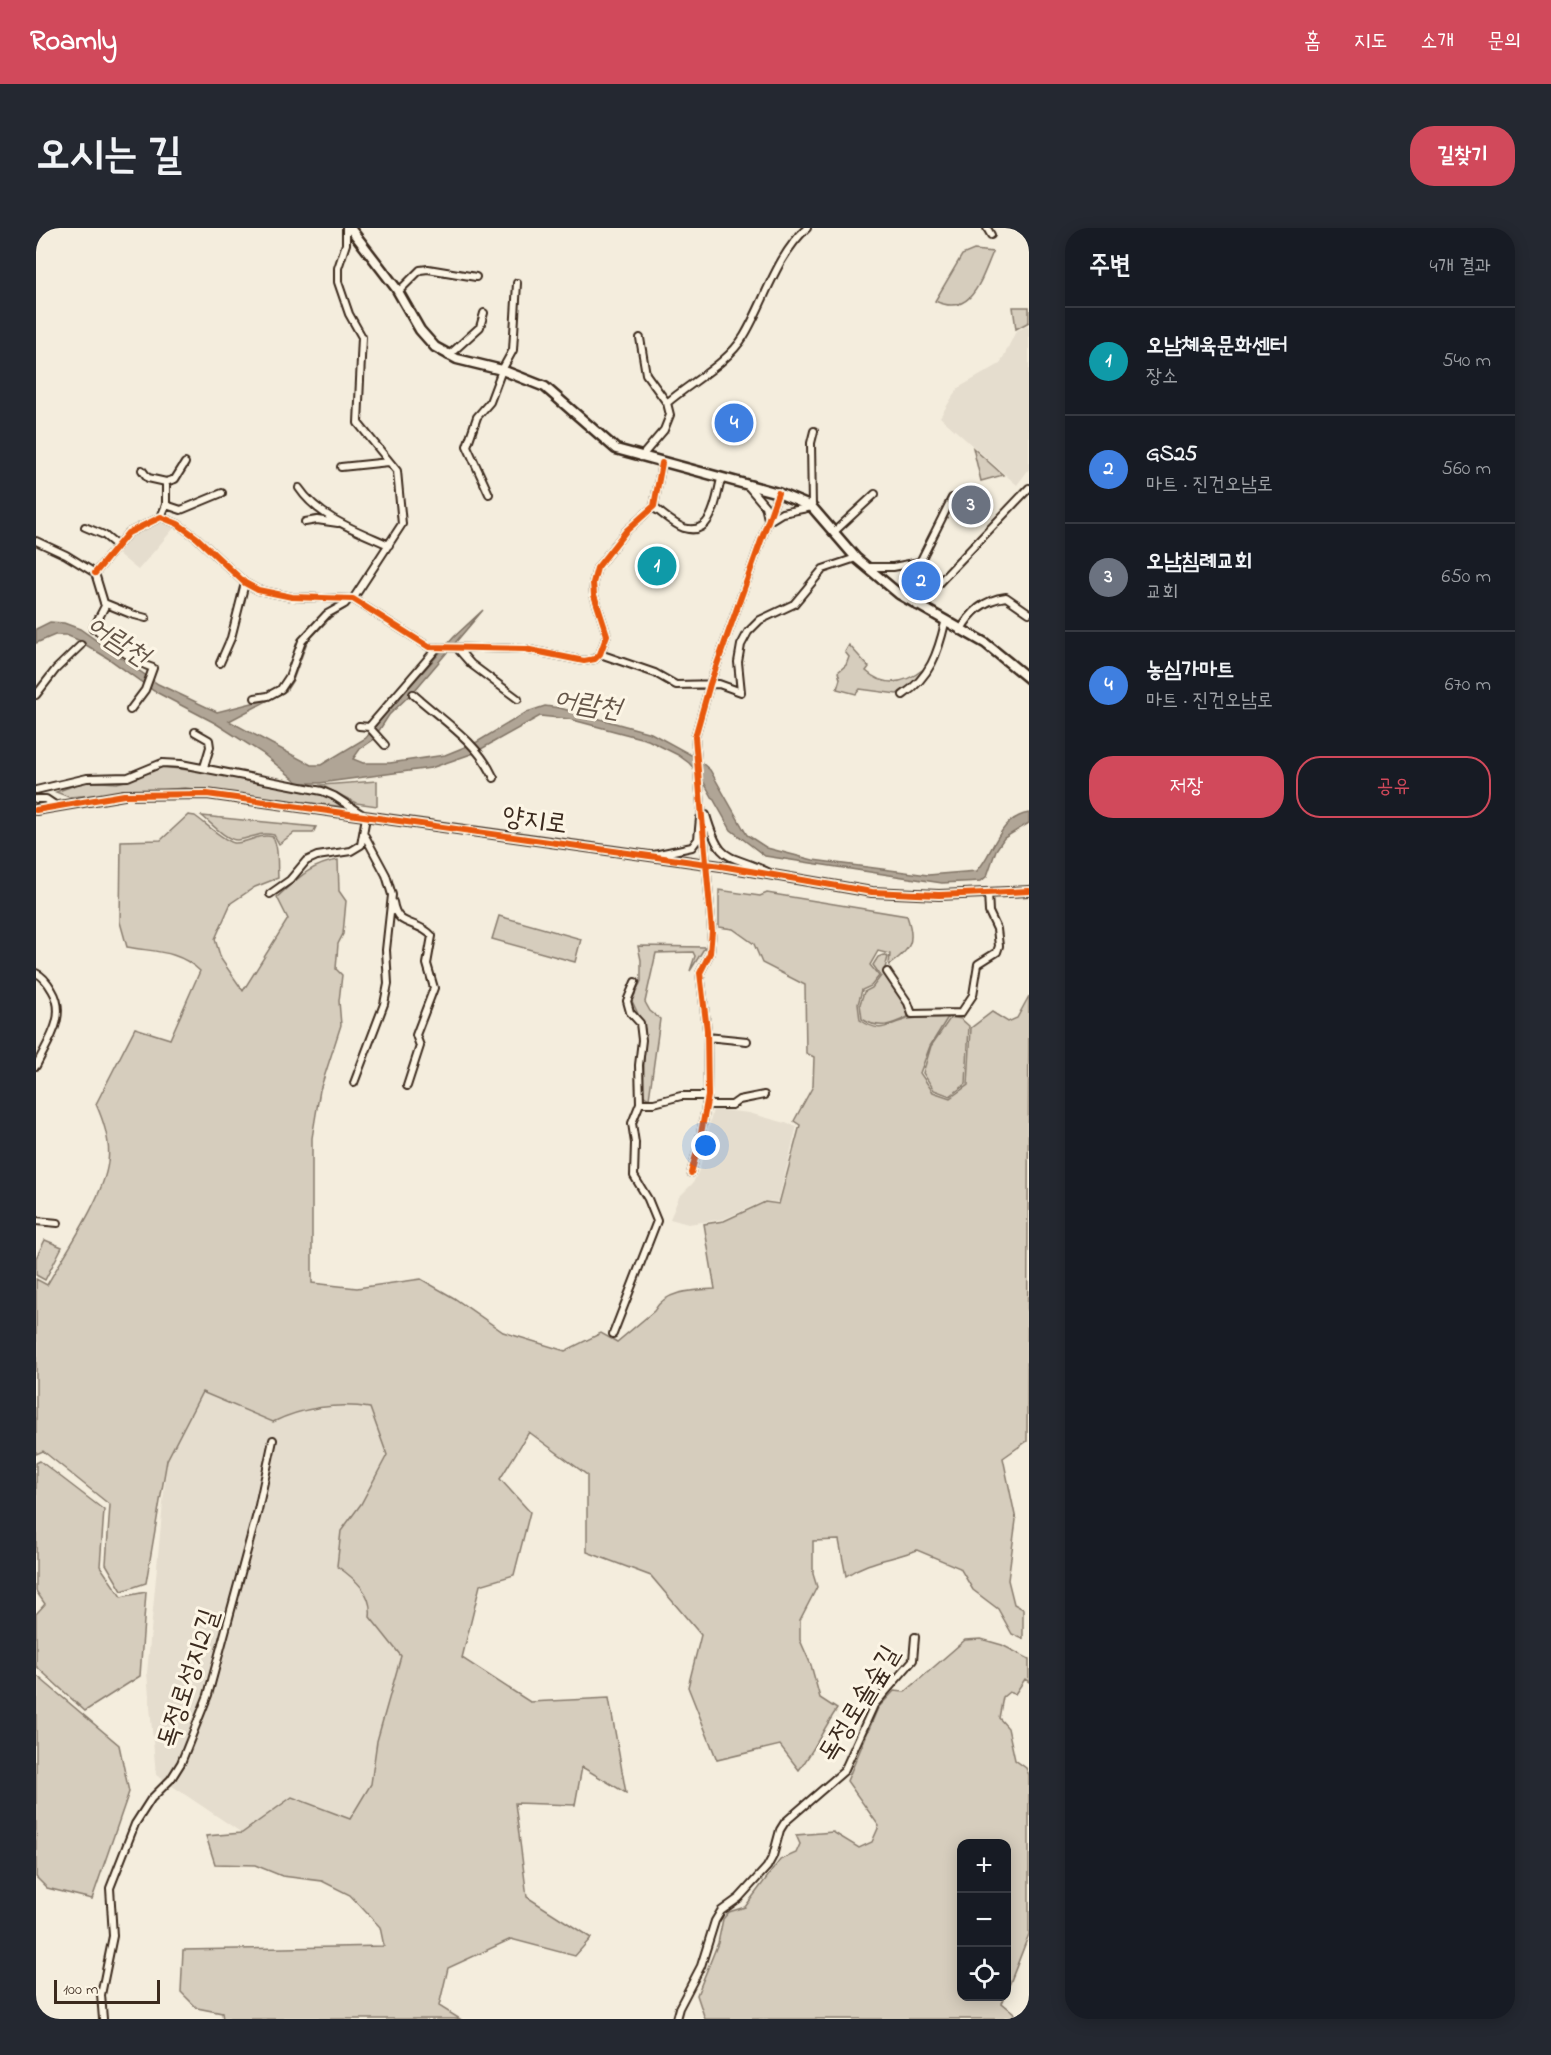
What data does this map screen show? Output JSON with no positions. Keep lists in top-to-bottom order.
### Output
{
  "streets": {
    "street": ["양지로", "독정로성지2길", "독정로솔숲길"]
  },
  "water": ["어람천"],
  "scale_bar": "100 m",
  "page": {
    "header": "Roamly",
    "nav": [
      "홈",
      "지도",
      "소개",
      "문의"
    ],
    "title": "오시는 길",
    "buttons": [
      "길찾기",
      ["저장", "공유"]
    ],
    "heading": ["주변", "4개 결과"],
    "list": [
      {
        "mark": "1",
        "name": "오남쳬육문화센터",
        "note": "장소",
        "value": "540 m"
      },
      {
        "mark": "2",
        "name": "GS25",
        "note": "마트 · 진건오남로",
        "value": "560 m"
      },
      {
        "mark": "3",
        "name": "오남침례교회",
        "note": "교회",
        "value": "650 m"
      },
      {
        "mark": "4",
        "name": "농심가마트",
        "note": "마트 · 진건오남로",
        "value": "670 m"
      }
    ],
    "pins": [
      "4",
      "3",
      "1",
      "2"
    ],
    "map_buttons": ["+", "−"],
    "scale": "100 m"
  }
}
